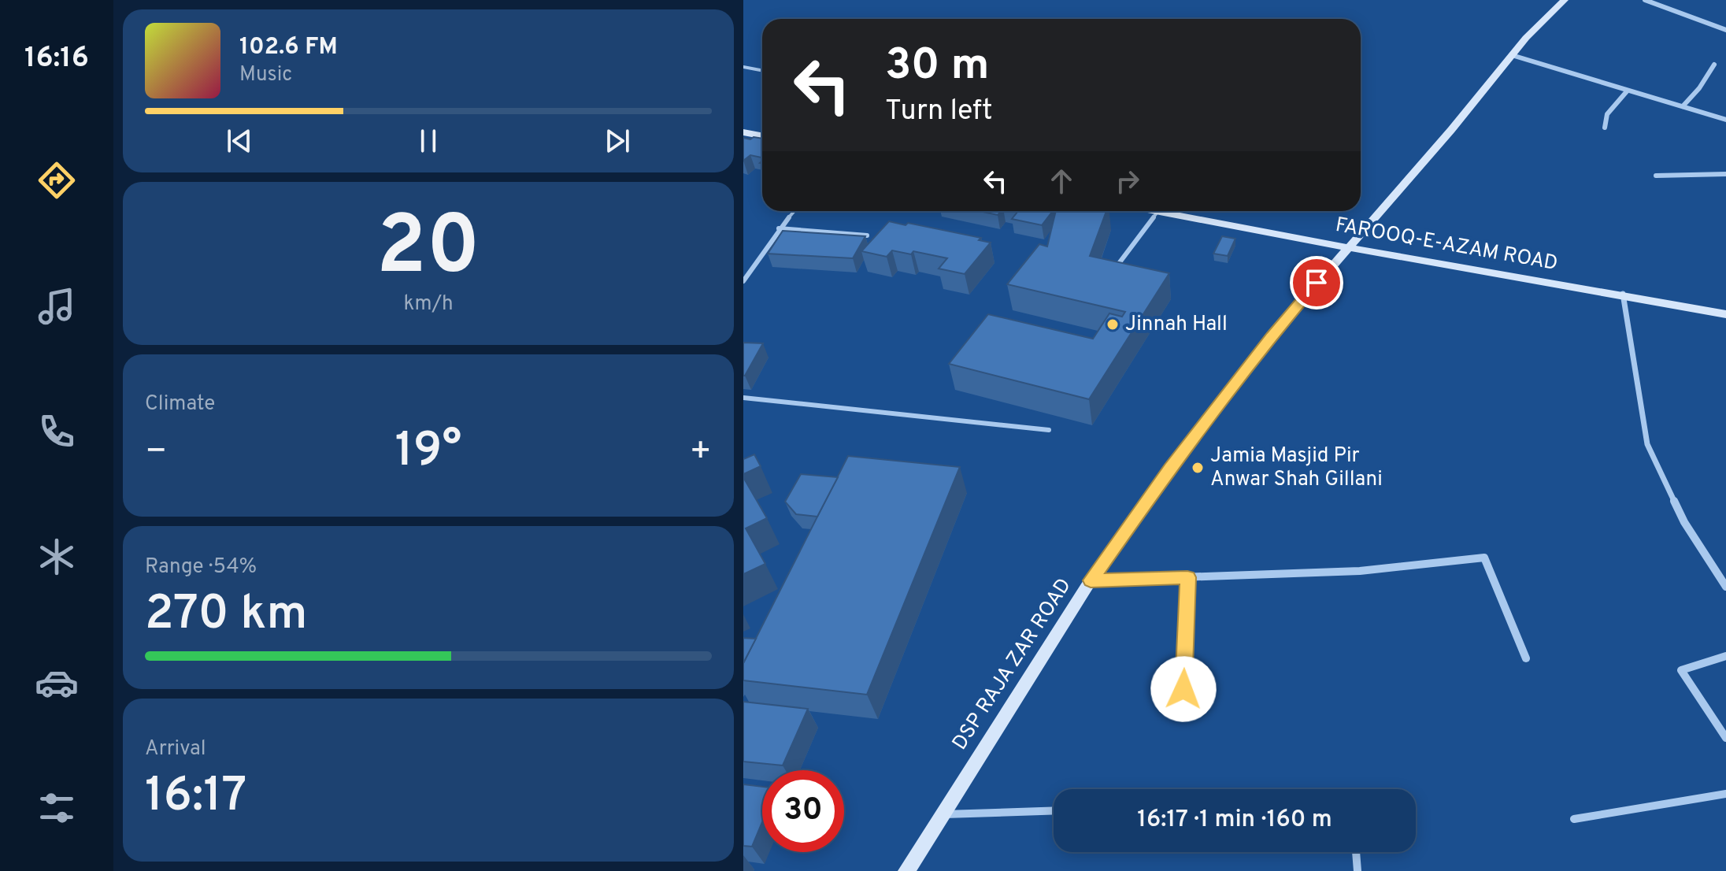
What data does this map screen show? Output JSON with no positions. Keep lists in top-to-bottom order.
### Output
{
  "streets": {
    "street": ["FAROOQ-E-AZAM ROAD", "DSP RAJA ZAR ROAD"]
  },
  "crossings": [
    ["FAROOQ-E-AZAM ROAD", "DSP RAJA ZAR ROAD"]
  ],
  "places": ["Jinnah Hall", "Jamia Masjid Pir Anwar Shah Gillani"],
  "page": {
    "tabs": "16:16",
    "turn": ["30 m", "Turn left"],
    "song": ["102.6 FM", "Music"],
    "tile": [
      ["20", "km/h"],
      "Climate",
      ["Range · 54%", "270 km"],
      ["Arrival", "16:17"]
    ],
    "heat": ["−", "19°", "+"],
    "limit": "30",
    "trip": "16:17 · 1 min · 160 m"
  }
}
